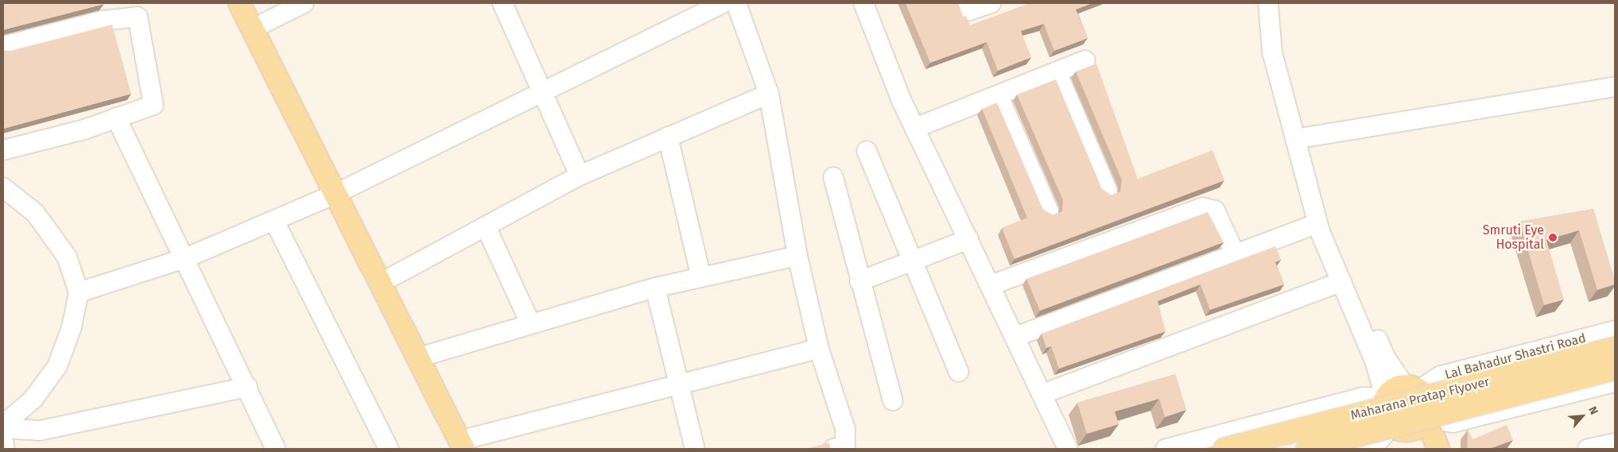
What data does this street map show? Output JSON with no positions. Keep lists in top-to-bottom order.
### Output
{
  "streets": {
    "main road": ["Maharana Pratap Flyover"],
    "street": ["Lal Bahadur Shastri Road"]
  },
  "places": ["Smruti Eye Hospital"],
  "north": "top right"
}
